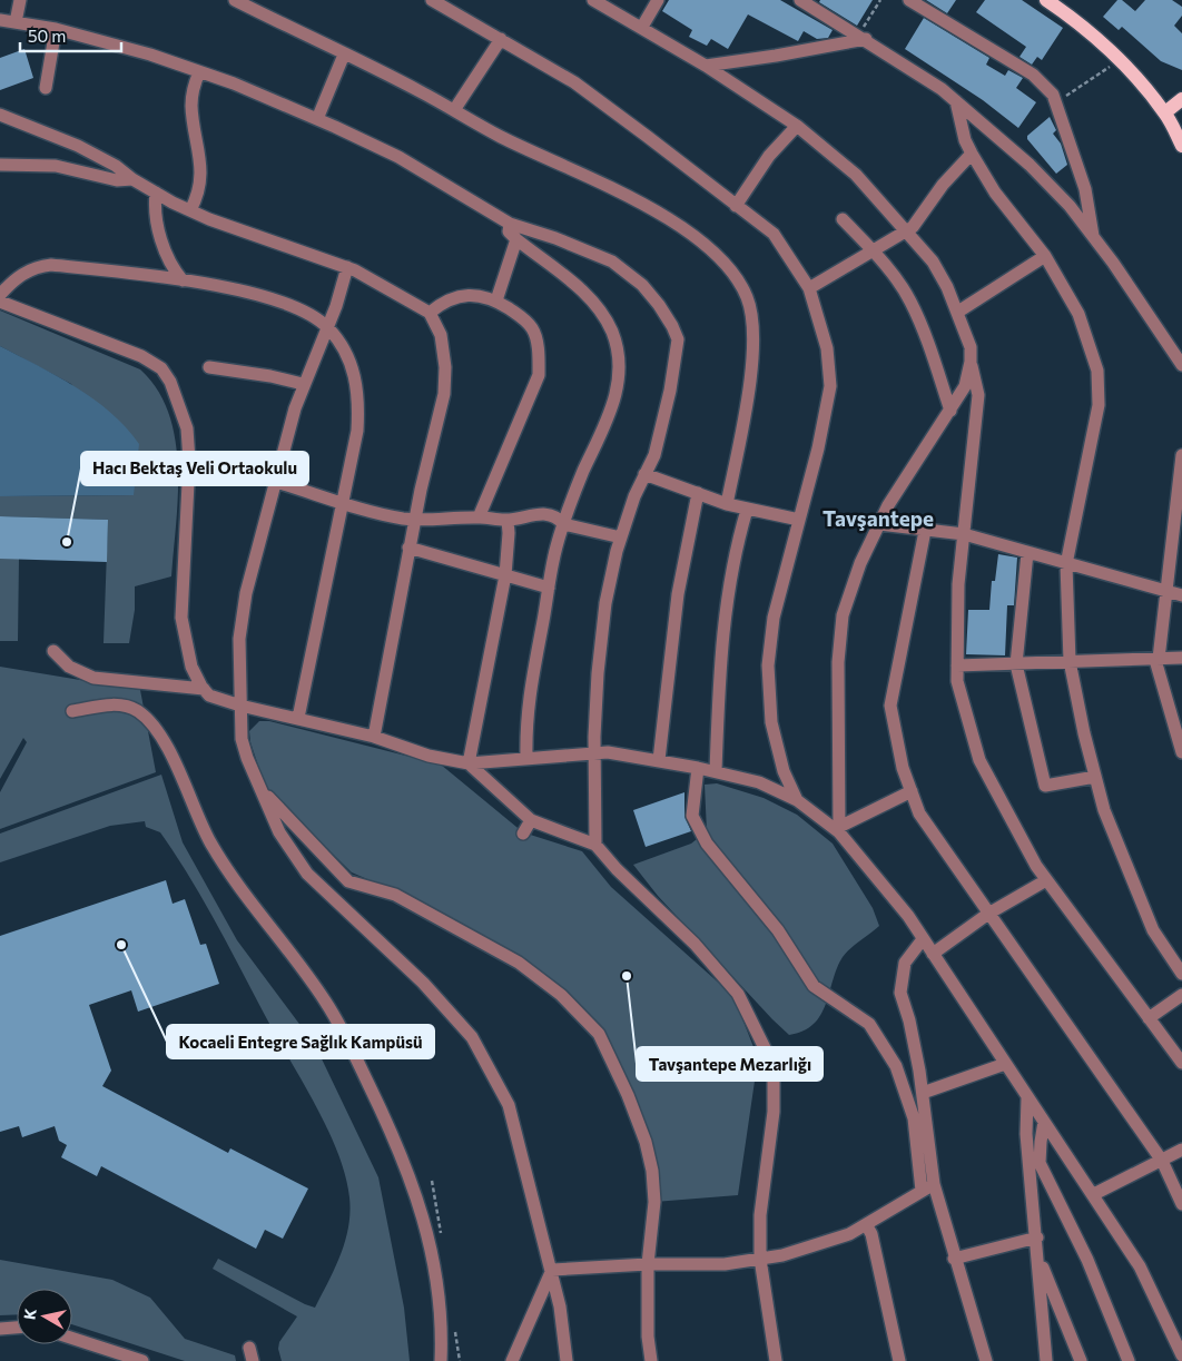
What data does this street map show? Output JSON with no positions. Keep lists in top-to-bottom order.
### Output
{
  "districts": ["Tavşantepe"],
  "places": ["Hacı Bektaş Veli Ortaokulu", "Kocaeli Entegre Sağlık Kampüsü", "Tavşantepe Mezarlığı"],
  "scale_bar": "50 m",
  "north": "left"
}
